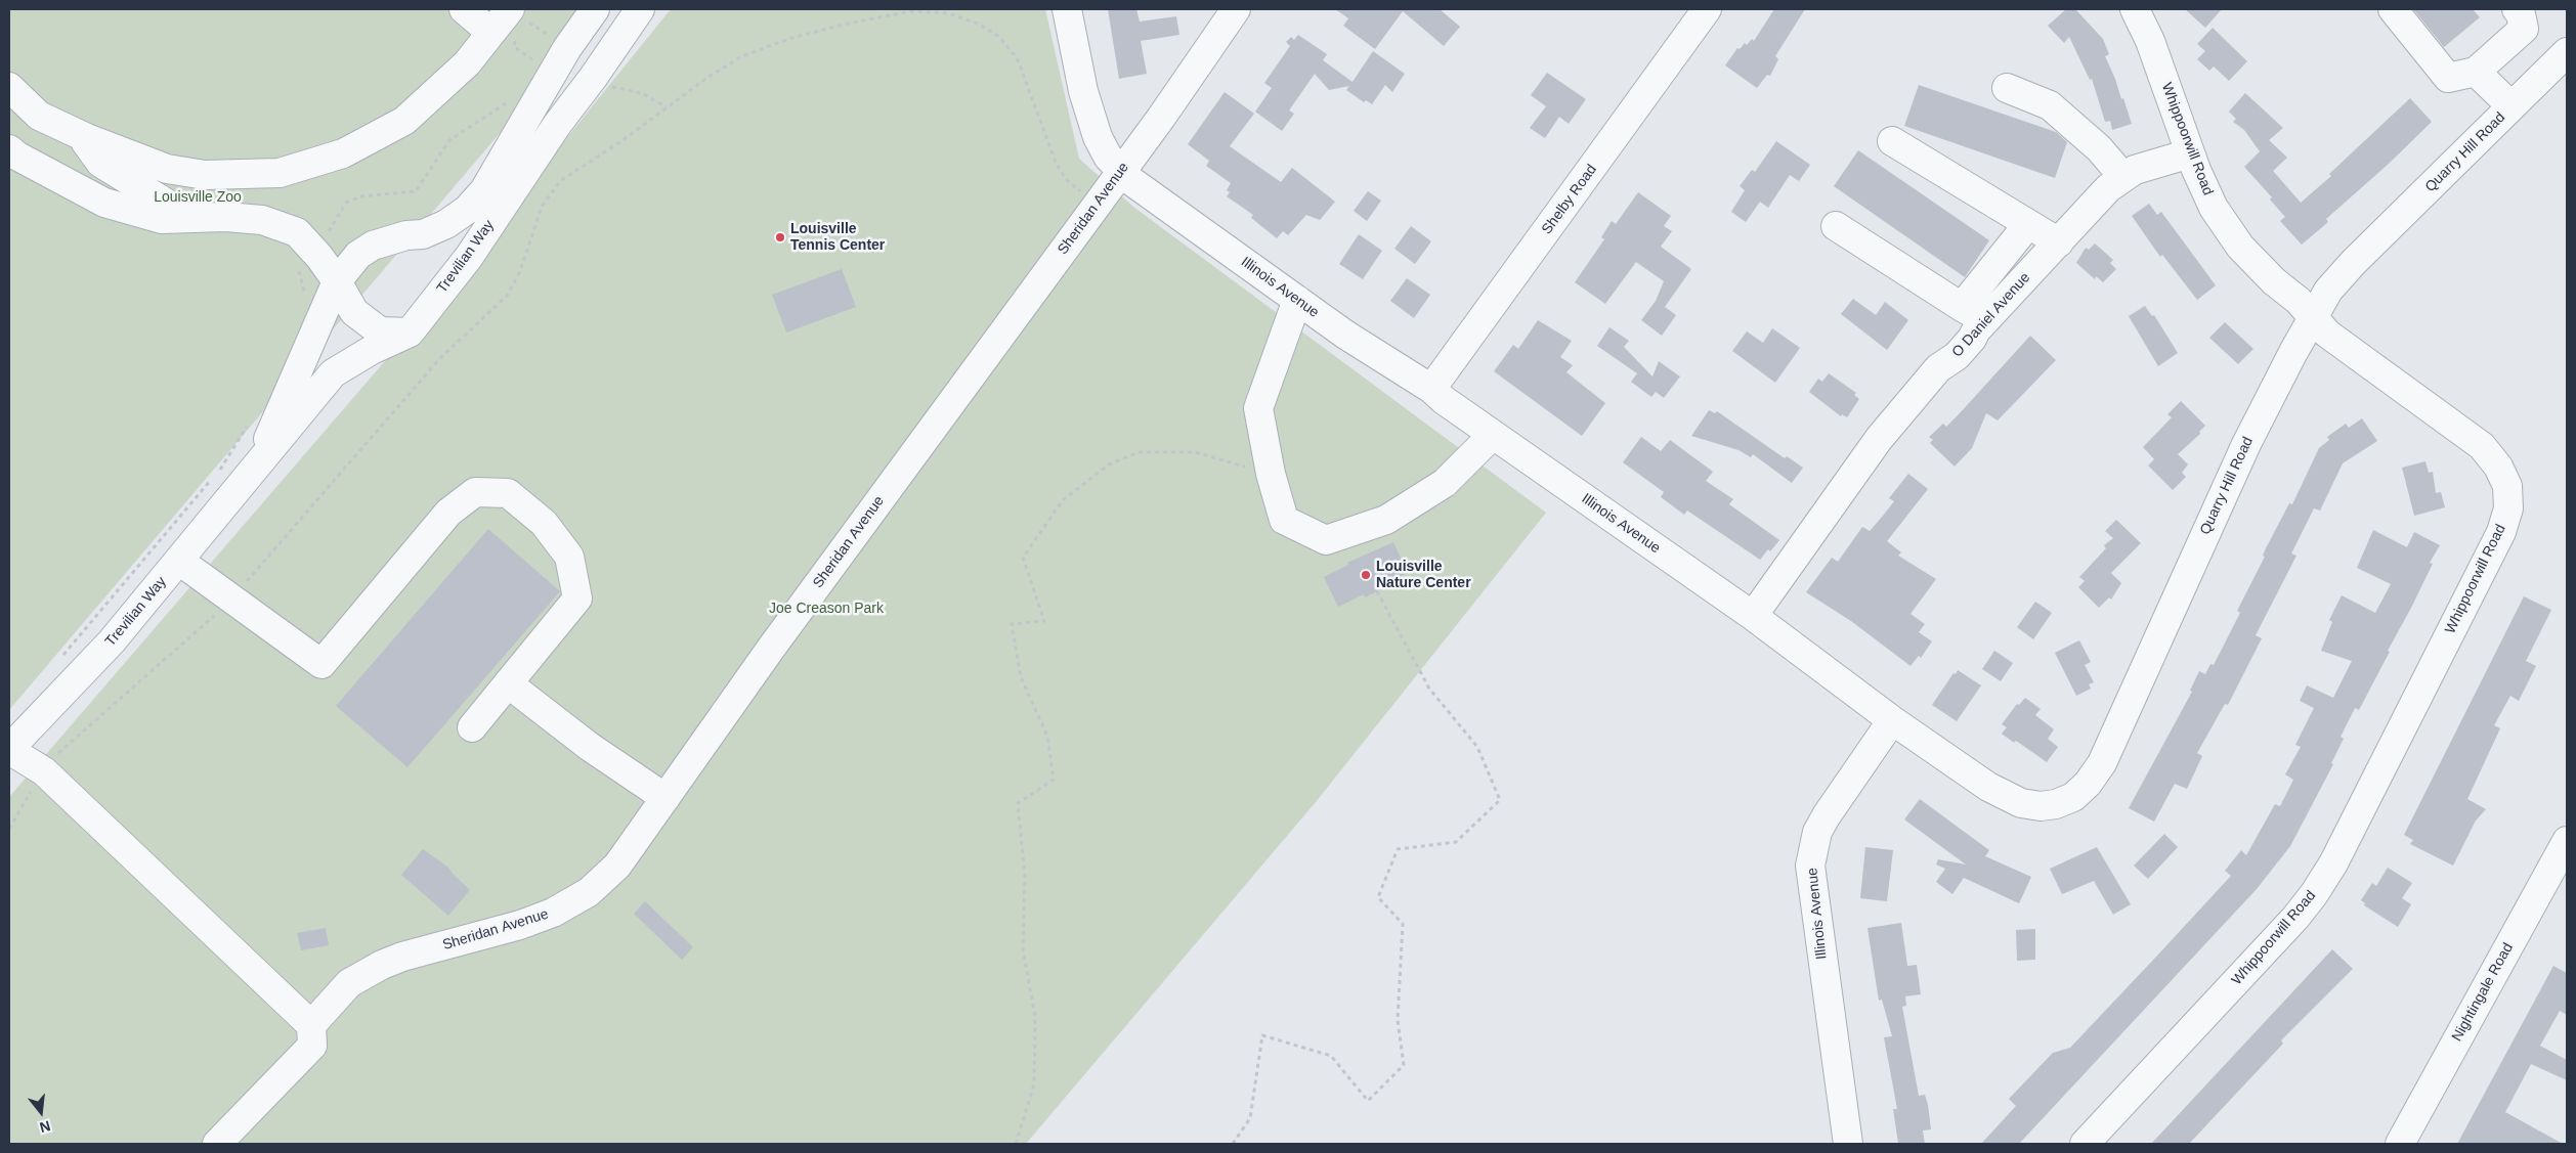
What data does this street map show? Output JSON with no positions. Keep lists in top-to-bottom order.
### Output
{
  "streets": {
    "street": [
      "Whippoorwill Road",
      "Quarry Hill Road",
      "Shelby Road",
      "Sheridan Avenue",
      "Trevilian Way",
      "Illinois Avenue",
      "O Daniel Avenue",
      "Nightingale Road"
    ]
  },
  "crossings": [
    ["Whippoorwill Road", "Quarry Hill Road"],
    ["Whippoorwill Road", "O Daniel Avenue"],
    ["Quarry Hill Road", "Illinois Avenue"],
    ["Shelby Road", "Illinois Avenue"],
    ["Sheridan Avenue", "Illinois Avenue"],
    ["Illinois Avenue", "O Daniel Avenue"]
  ],
  "parks": ["Louisville Zoo", "Joe Creason Park"],
  "places": ["Louisville Tennis Center", "Louisville Nature Center"],
  "north": "bottom"
}
